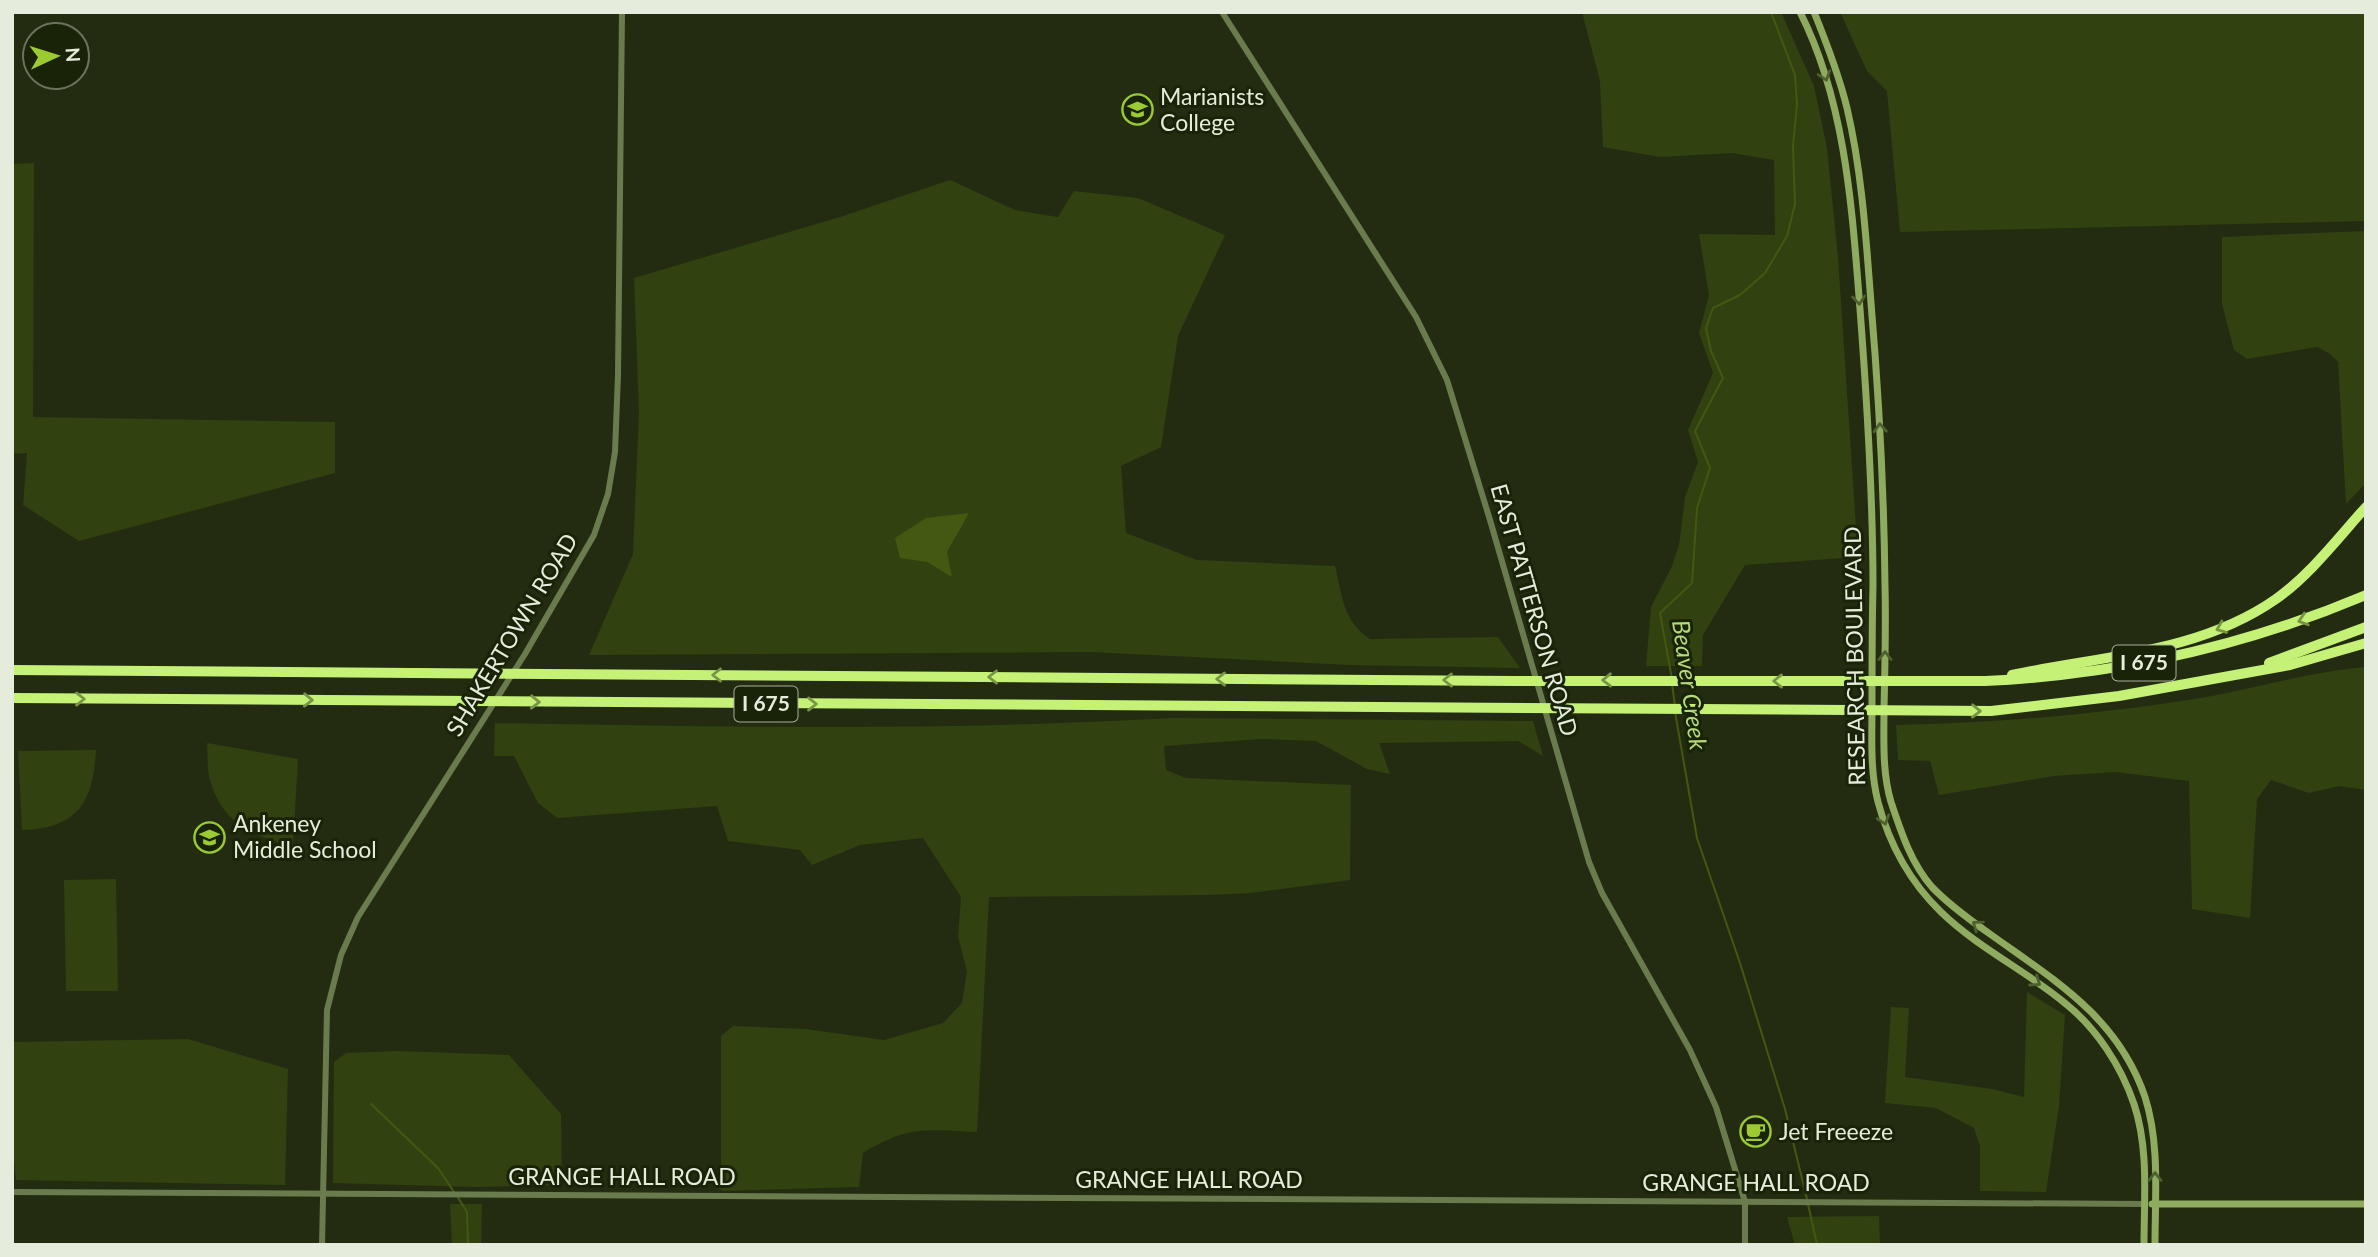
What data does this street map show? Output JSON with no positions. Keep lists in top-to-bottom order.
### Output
{
  "streets": {
    "highway": ["I 675"],
    "main road": ["RESEARCH BOULEVARD", "GRANGE HALL ROAD"],
    "street": ["EAST PATTERSON ROAD", "SHAKERTOWN ROAD"]
  },
  "crossings": [
    ["EAST PATTERSON ROAD", "GRANGE HALL ROAD"],
    ["SHAKERTOWN ROAD", "GRANGE HALL ROAD"],
    ["RESEARCH BOULEVARD", "GRANGE HALL ROAD"]
  ],
  "water": ["Beaver Creek"],
  "places": {
    "school or university": ["Marianists College", "Ankeney Middle School"],
    "cafe": ["Jet Freeeze"]
  },
  "north": "right"
}
